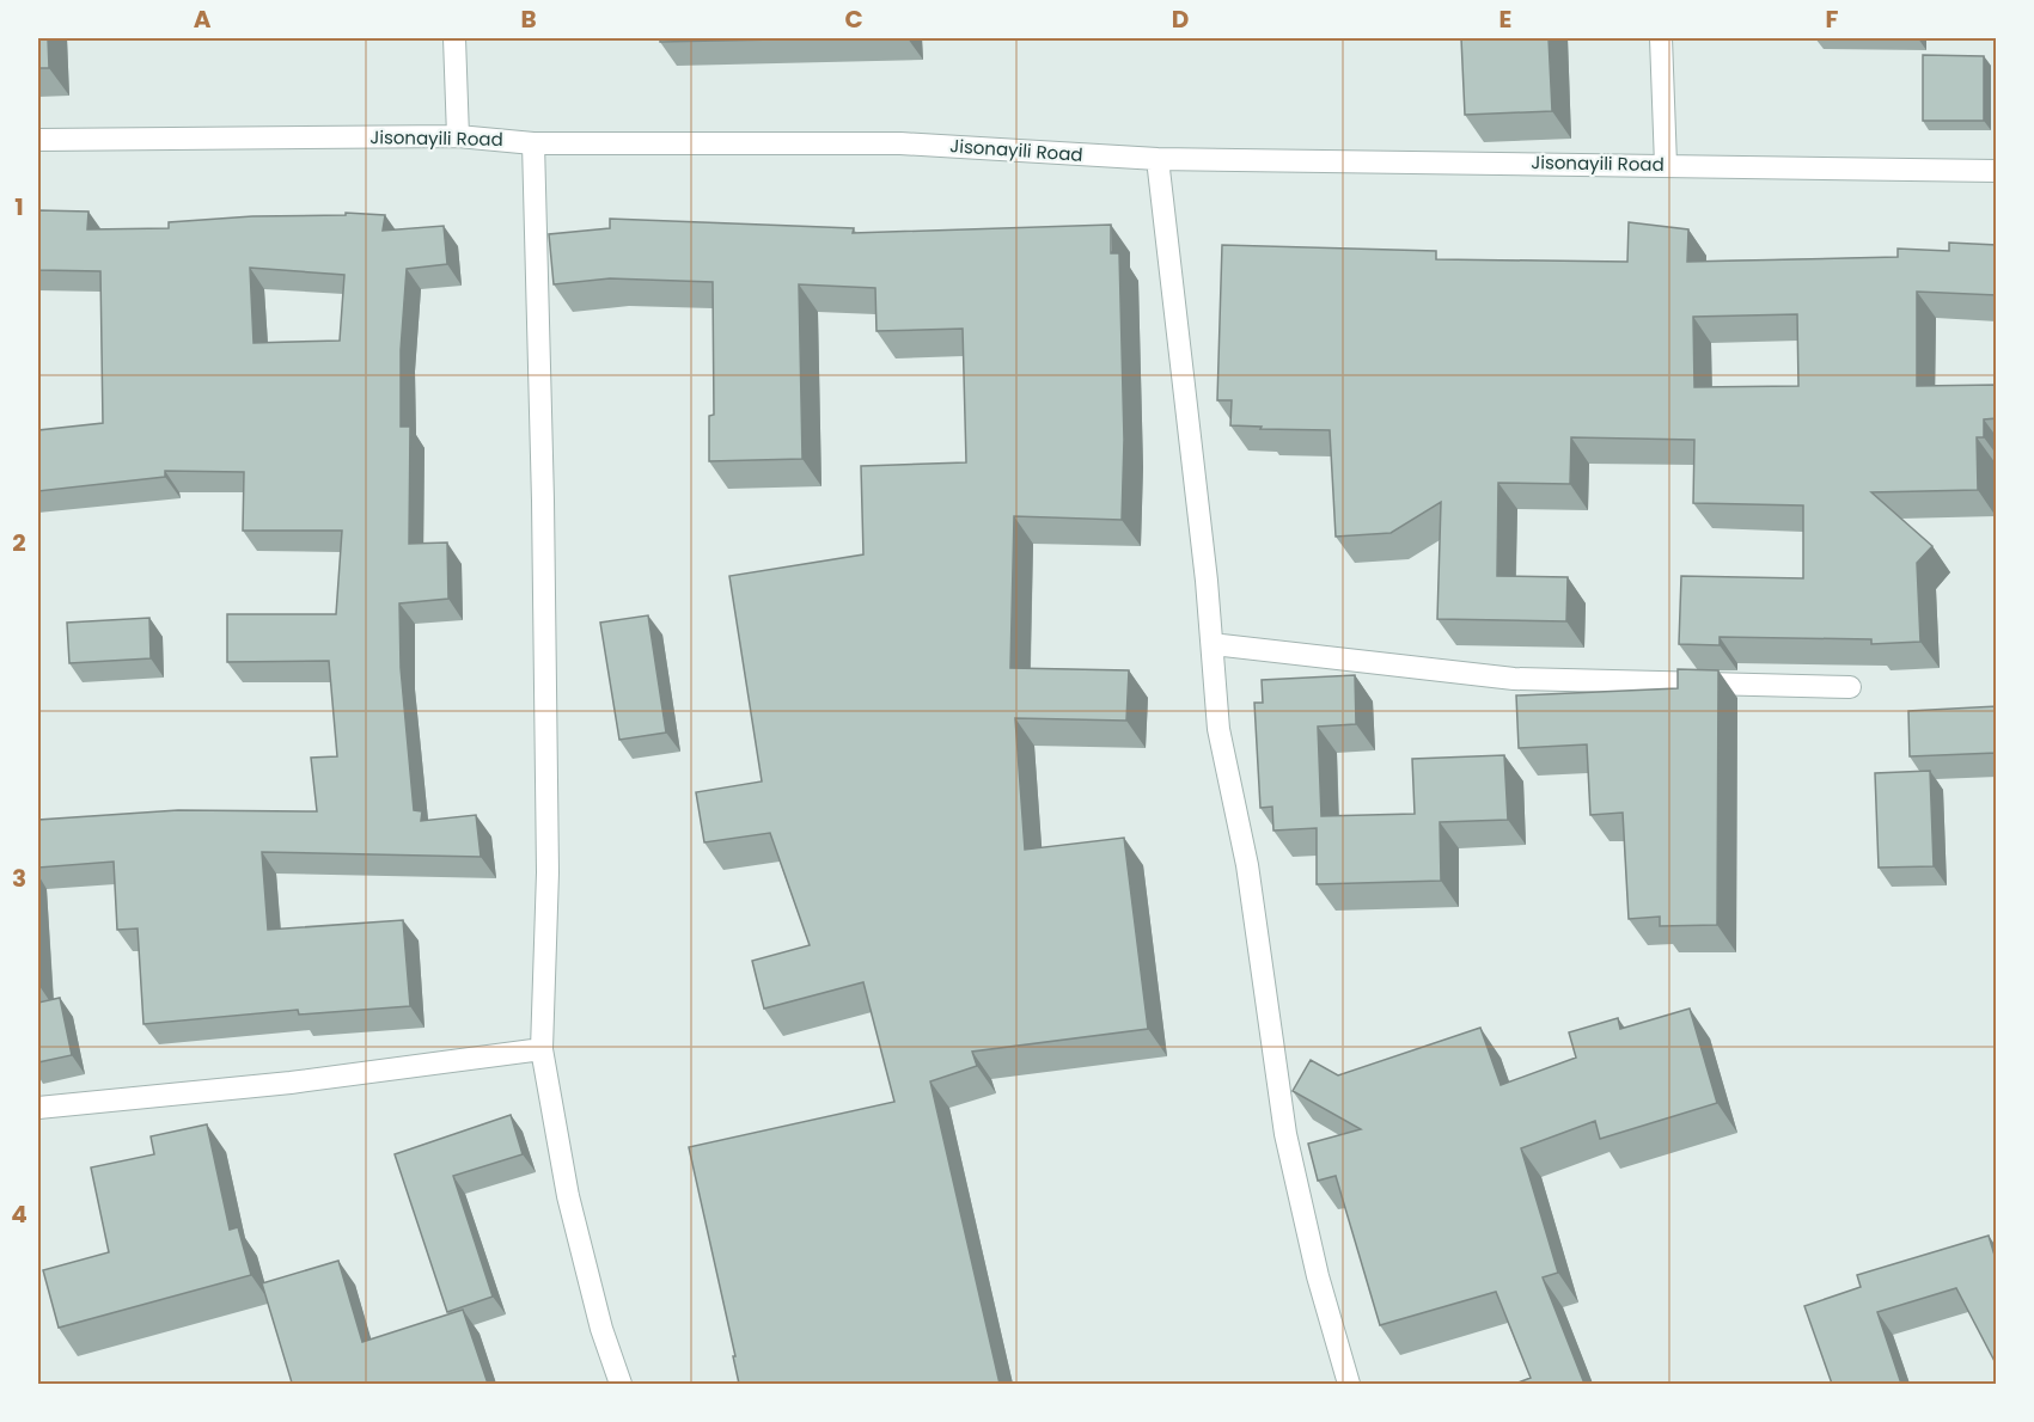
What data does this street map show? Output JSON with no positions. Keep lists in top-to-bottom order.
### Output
{
  "streets": {
    "street": ["Jisonayili Road"]
  },
  "grid": {
    "columns": [
      "A",
      "B",
      "C",
      "D",
      "E",
      "F"
    ],
    "rows": [
      "1",
      "2",
      "3",
      "4"
    ]
  }
}
